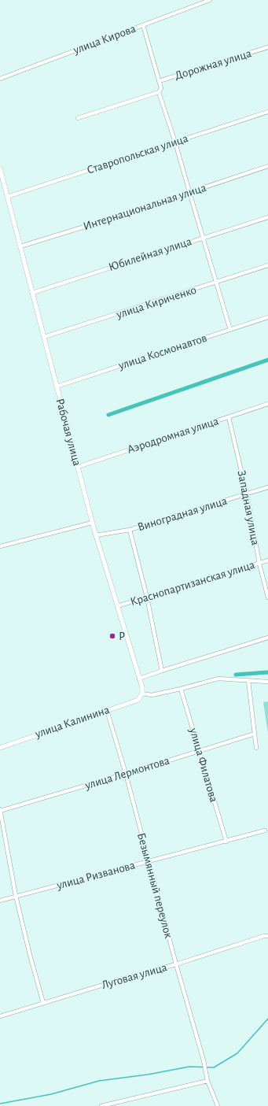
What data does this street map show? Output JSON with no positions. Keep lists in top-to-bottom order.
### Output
{
  "streets": {
    "street": [
      "улица Кирова",
      "Дорожная улица",
      "Ставропольская улица",
      "Интернациональная улица",
      "Юбилейная улица",
      "улица Кириченко",
      "улица Космонавтов",
      "Рабочая улица",
      "Аэродромная улица",
      "Западная улица",
      "Виноградная улица",
      "Краснопартизанская улица",
      "улица Калинина",
      "улица Филатова",
      "улица Лермонтова",
      "улица Ризванова",
      "Безымянный переулок",
      "Луговая улица"
    ]
  },
  "crossings": [
    ["Ставропольская улица", "Рабочая улица"],
    ["Интернациональная улица", "Рабочая улица"],
    ["Юбилейная улица", "Рабочая улица"],
    ["улица Кириченко", "Рабочая улица"],
    ["улица Космонавтов", "Рабочая улица"],
    ["Рабочая улица", "Аэродромная улица"],
    ["Рабочая улица", "Виноградная улица"],
    ["Рабочая улица", "Краснопартизанская улица"],
    ["Рабочая улица", "улица Калинина"],
    ["Аэродромная улица", "Западная улица"],
    ["Западная улица", "Виноградная улица"],
    ["Западная улица", "Краснопартизанская улица"],
    ["улица Калинина", "Безымянный переулок"],
    ["улица Филатова", "улица Лермонтова"],
    ["улица Филатова", "улица Ризванова"],
    ["улица Лермонтова", "Безымянный переулок"],
    ["улица Ризванова", "Безымянный переулок"],
    ["Безымянный переулок", "Луговая улица"]
  ],
  "places": ["Р"]
}
